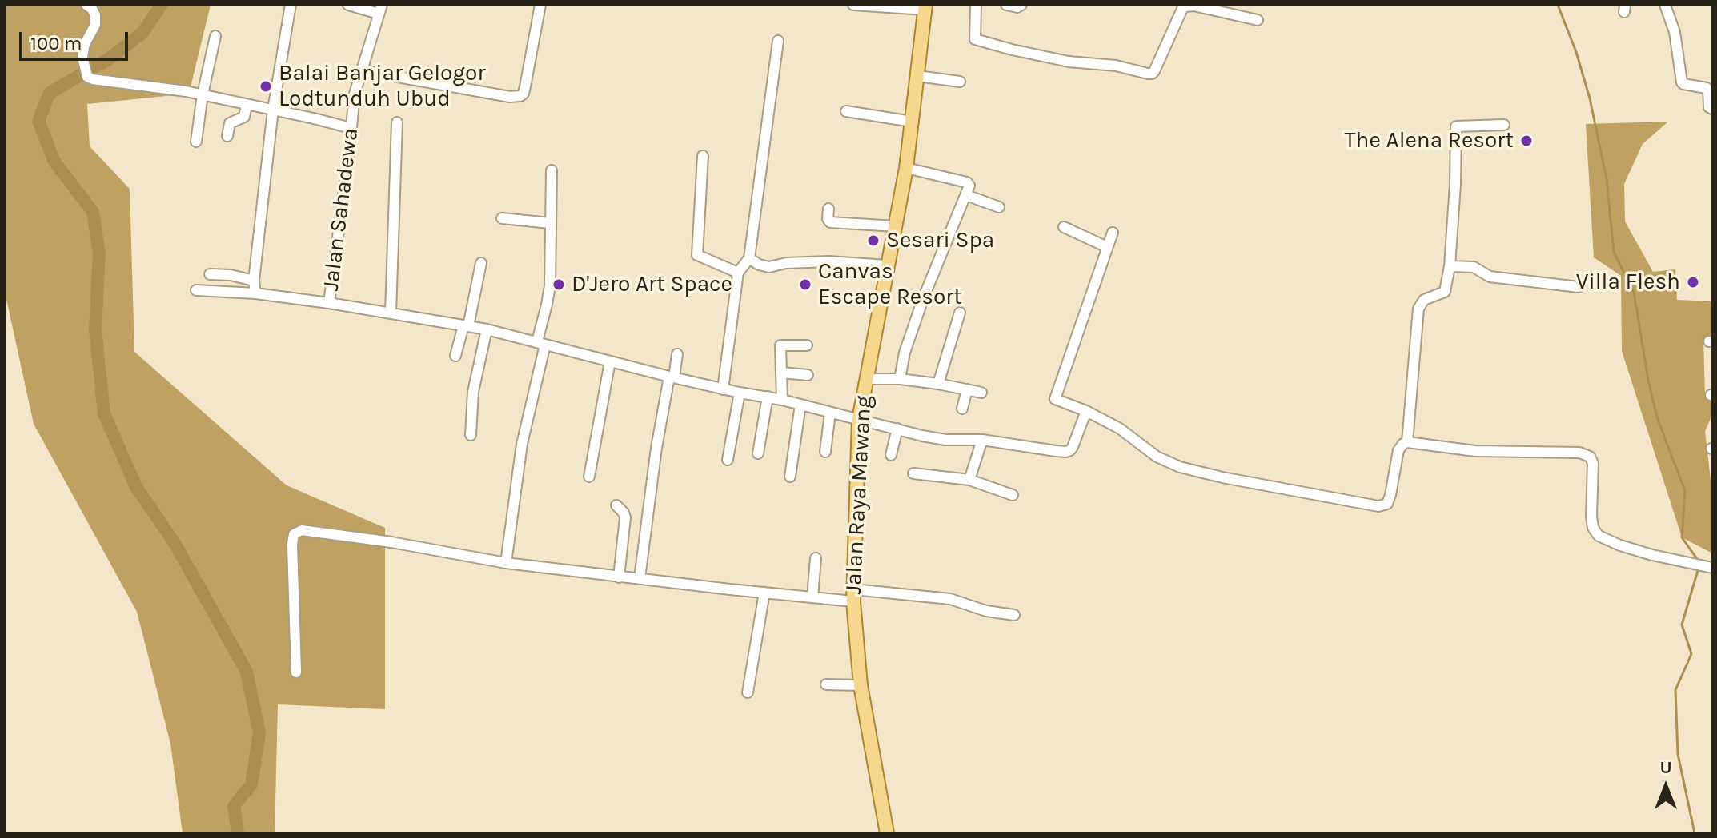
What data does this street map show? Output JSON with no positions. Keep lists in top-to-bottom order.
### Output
{
  "streets": {
    "main road": ["Jalan Raya Mawang"],
    "street": ["Jalan Sahadewa"]
  },
  "places": [
    "Balai Banjar Gelogor Lodtunduh Ubud",
    "The Alena Resort",
    "Sesari Spa",
    "Villa Flesh",
    "D'Jero Art Space",
    "Canvas Escape Resort"
  ],
  "scale_bar": "100 m",
  "north": "top"
}
